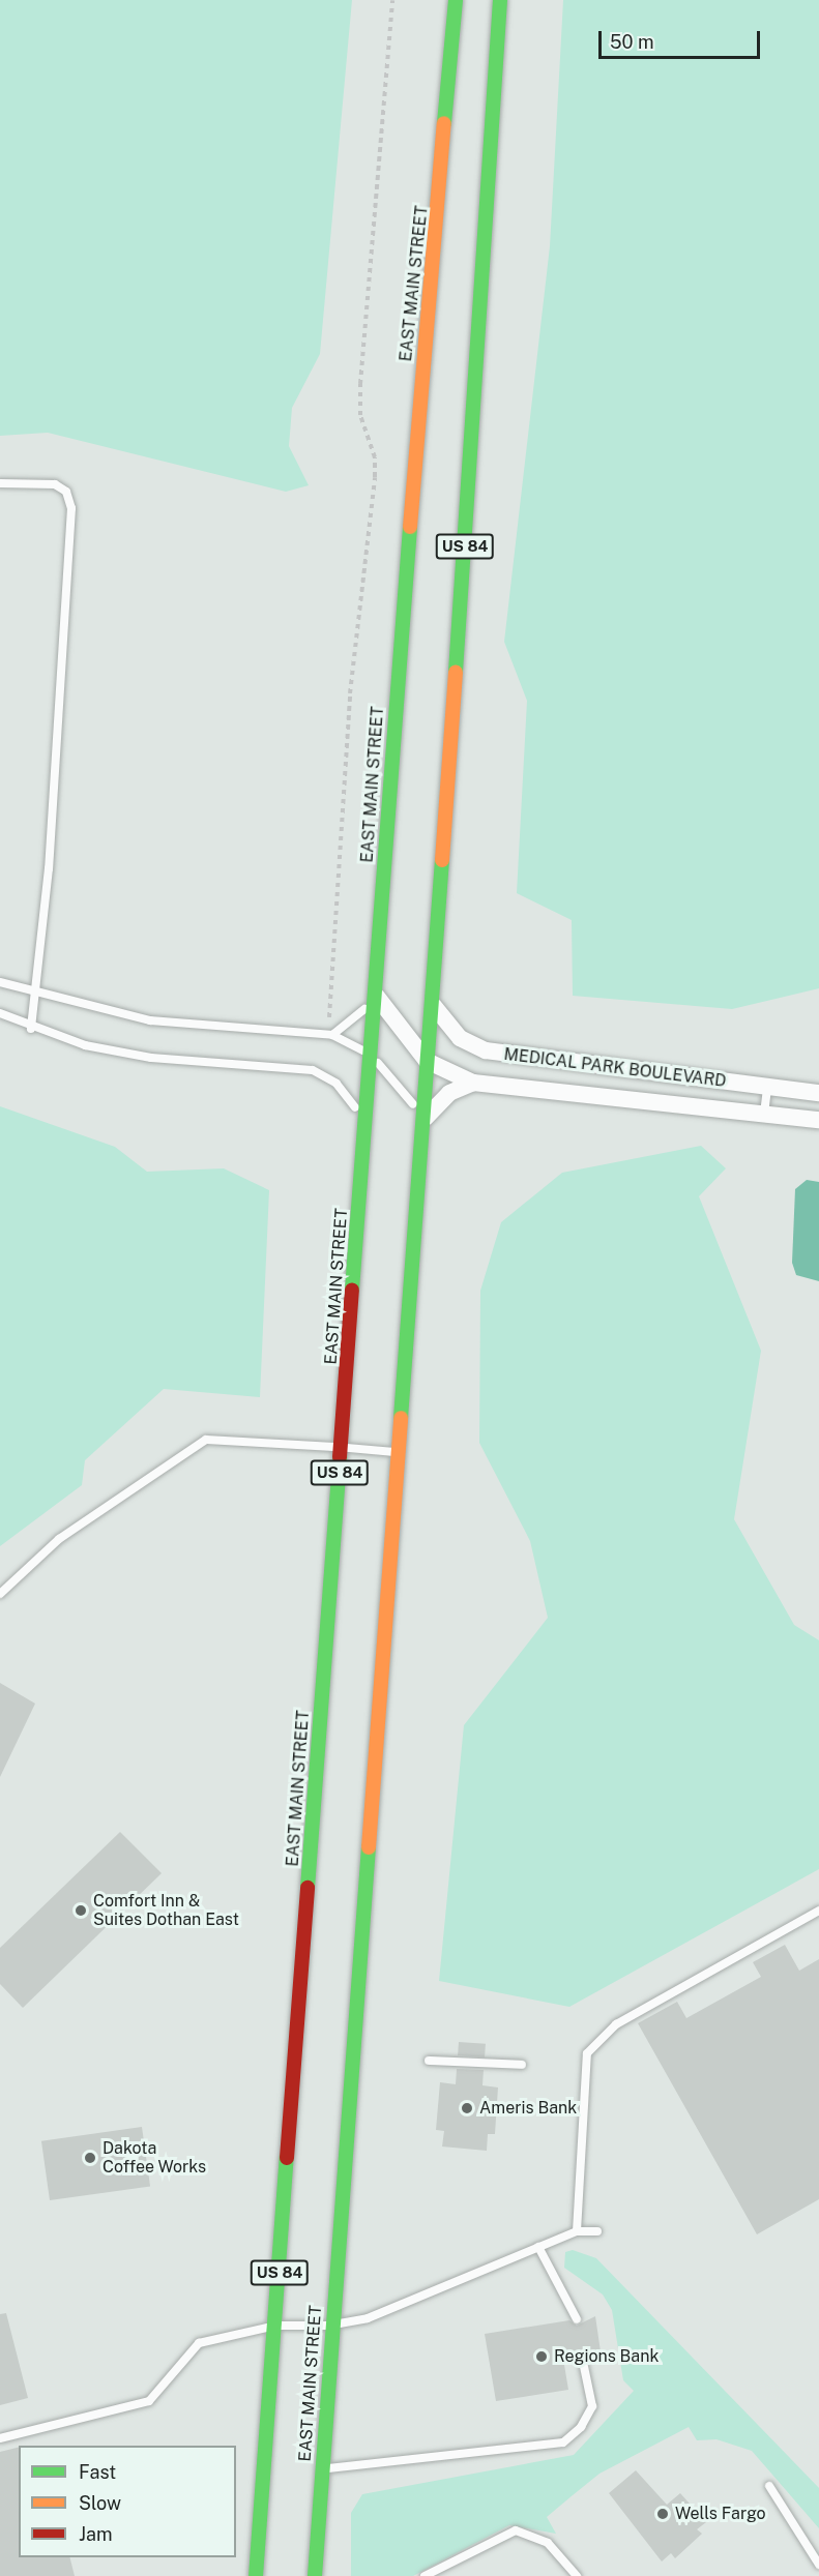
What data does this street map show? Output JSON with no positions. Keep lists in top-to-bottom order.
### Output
{
  "streets": {
    "highway": ["EAST MAIN STREET", "US 84"],
    "street": ["MEDICAL PARK BOULEVARD"]
  },
  "crossings": [
    ["EAST MAIN STREET", "MEDICAL PARK BOULEVARD"]
  ],
  "places": [
    "Comfort Inn & Suites Dothan East",
    "Ameris Bank",
    "Dakota Coffee Works",
    "Regions Bank",
    "Wells Fargo"
  ],
  "legend": ["Fast", "Slow", "Jam"],
  "scale_bar": "50 m"
}
